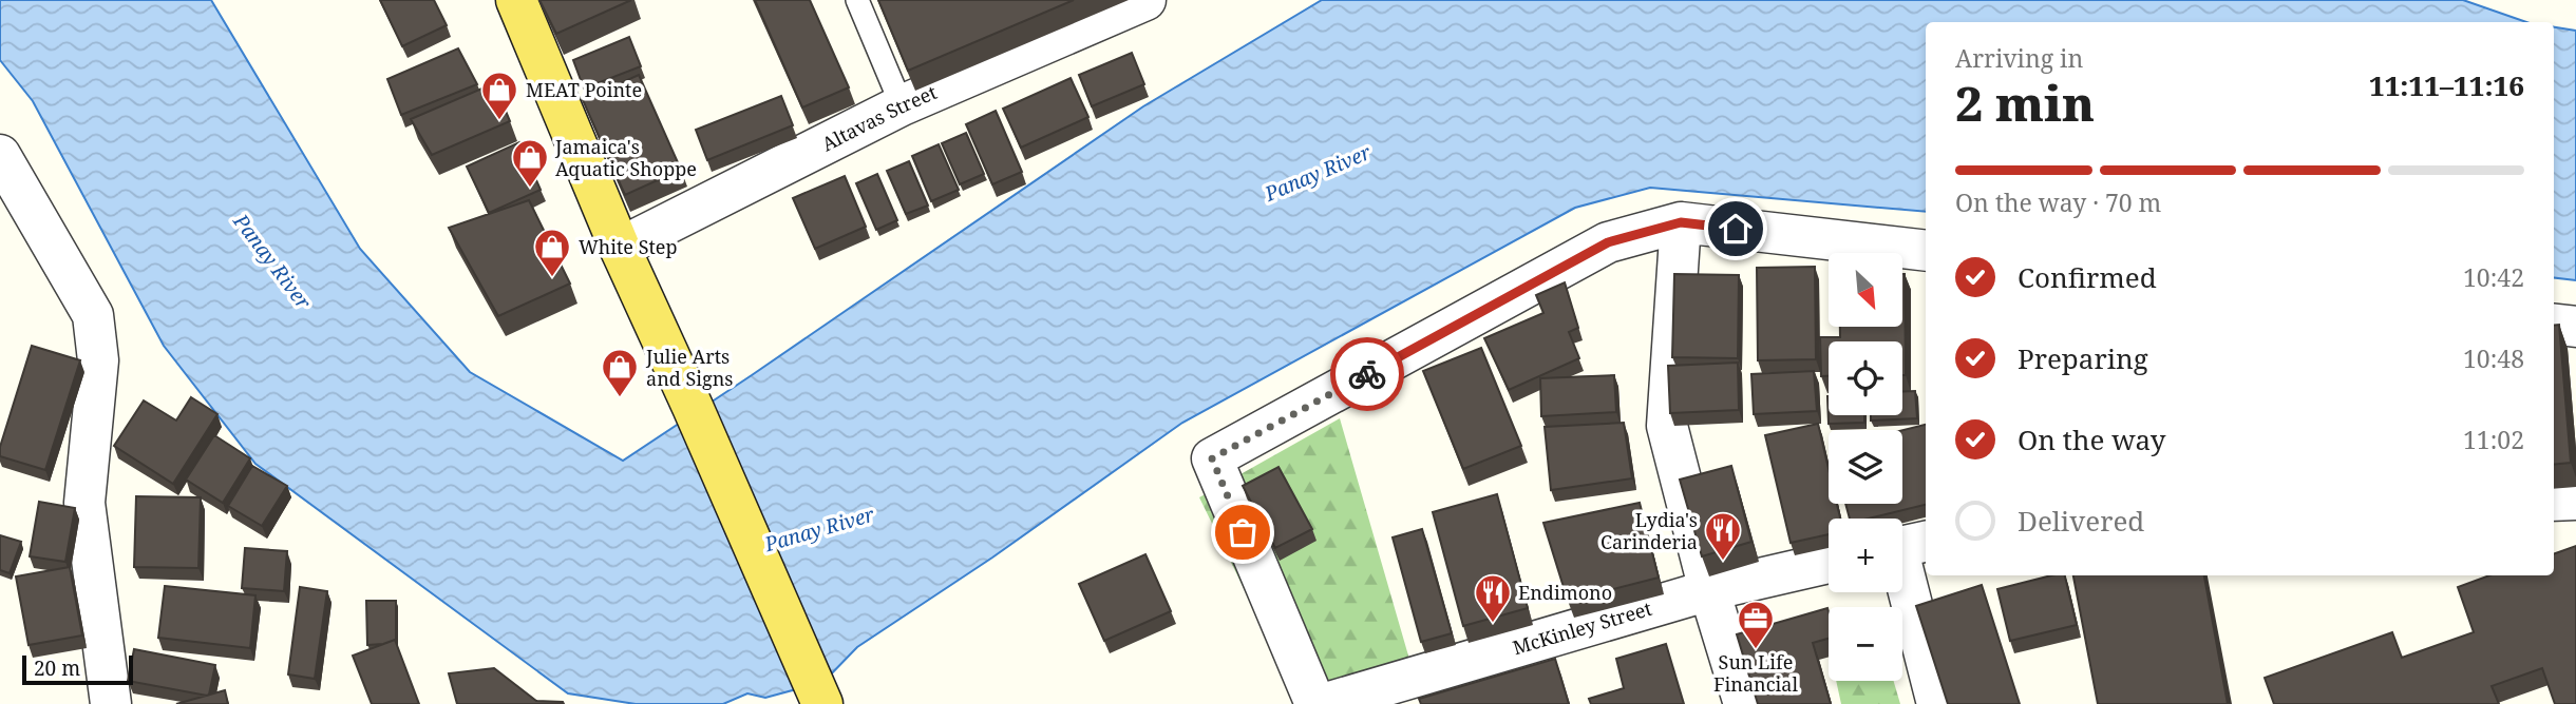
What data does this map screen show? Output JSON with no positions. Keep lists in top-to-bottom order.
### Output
{
  "streets": {
    "street": ["Altavas Street", "McKinley Street"]
  },
  "water": ["Panay River"],
  "places": {
    "shop": [
      "MEAT Pointe",
      "Jamaica's Aquatic Shoppe",
      "White Step",
      "Julie Arts and Signs"
    ],
    "restaurant": ["Lydia's Carinderia", "Endimono"],
    "office": ["Sun Life Financial"]
  },
  "scale_bar": "20 m",
  "north": "bottom right",
  "page": {
    "heading": ["2 min", "Arriving in", "11:11–11:16"],
    "bar": "On the way · 70 m",
    "list": [
      ["Confirmed", "10:42"],
      ["Preparing", "10:48"],
      ["On the way", "11:02"],
      "Delivered"
    ],
    "map_buttons": ["+", "−"],
    "scale": "20 m"
  }
}
